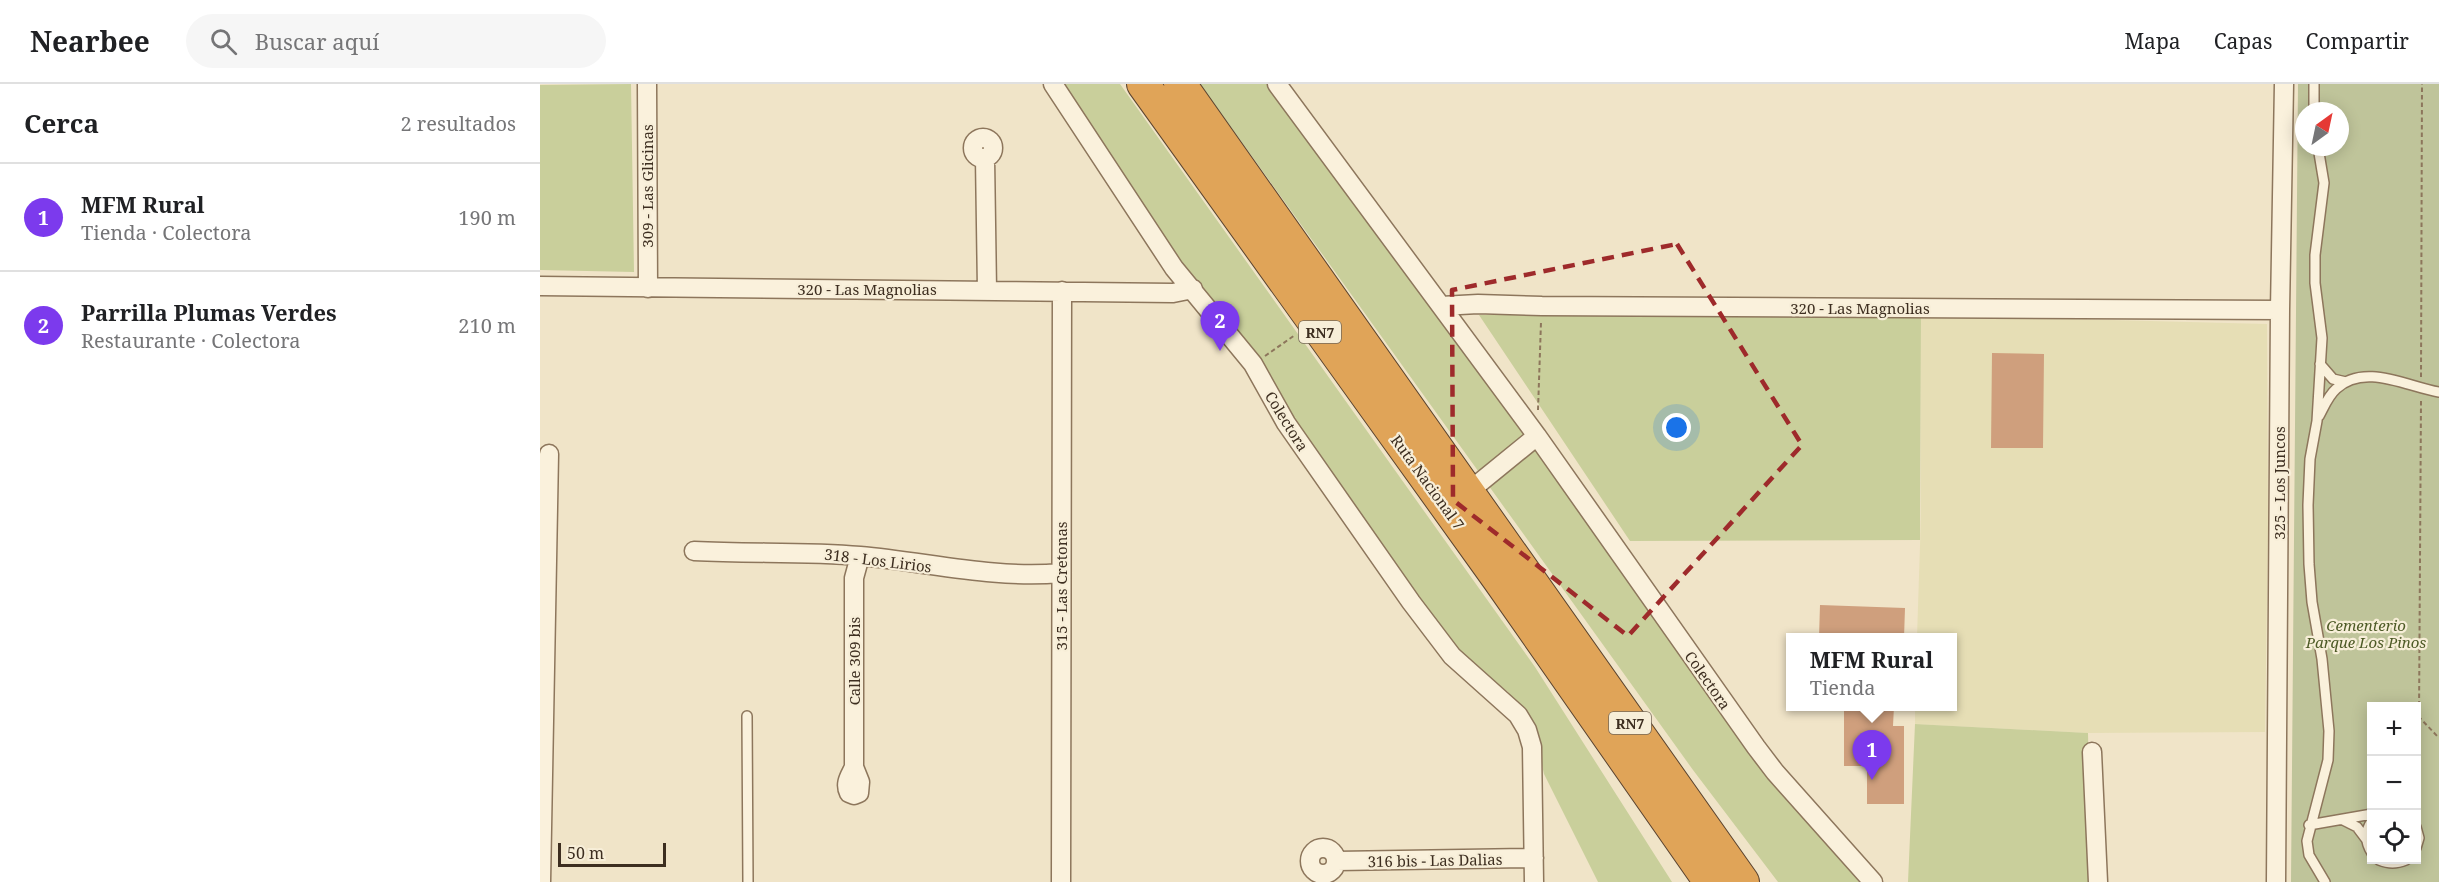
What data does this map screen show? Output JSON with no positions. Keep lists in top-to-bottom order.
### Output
{
  "streets": {
    "highway": ["RN7", "Ruta Nacional 7"],
    "street": [
      "309 - Las Glicinas",
      "320 - Las Magnolias",
      "Colectora",
      "325 - Los Juncos",
      "318 - Los Lirios",
      "315 - Las Cretonas",
      "Calle 309 bis",
      "316 bis - Las Dalias"
    ]
  },
  "crossings": [
    ["309 - Las Glicinas", "320 - Las Magnolias"],
    ["320 - Las Magnolias", "Colectora"],
    ["320 - Las Magnolias", "325 - Los Juncos"],
    ["320 - Las Magnolias", "315 - Las Cretonas"],
    ["Colectora", "316 bis - Las Dalias"],
    ["318 - Los Lirios", "315 - Las Cretonas"],
    ["318 - Los Lirios", "Calle 309 bis"]
  ],
  "parks": ["Cementerio Parque Los Pinos"],
  "scale_bar": "50 m",
  "north": "top right",
  "page": {
    "header": "Nearbee",
    "search": "Buscar aquí",
    "nav": ["Mapa", "Capas", "Compartir"],
    "heading": ["Cerca", "2 resultados"],
    "list": [
      {
        "mark": "1",
        "name": "MFM Rural",
        "note": "Tienda · Colectora",
        "value": "190 m"
      },
      {
        "mark": "2",
        "name": "Parrilla Plumas Verdes",
        "note": "Restaurante · Colectora",
        "value": "210 m"
      }
    ],
    "pins": ["2", "1"],
    "popup": ["MFM Rural", "Tienda"],
    "map_buttons": ["+", "−"],
    "scale": "50 m"
  }
}
